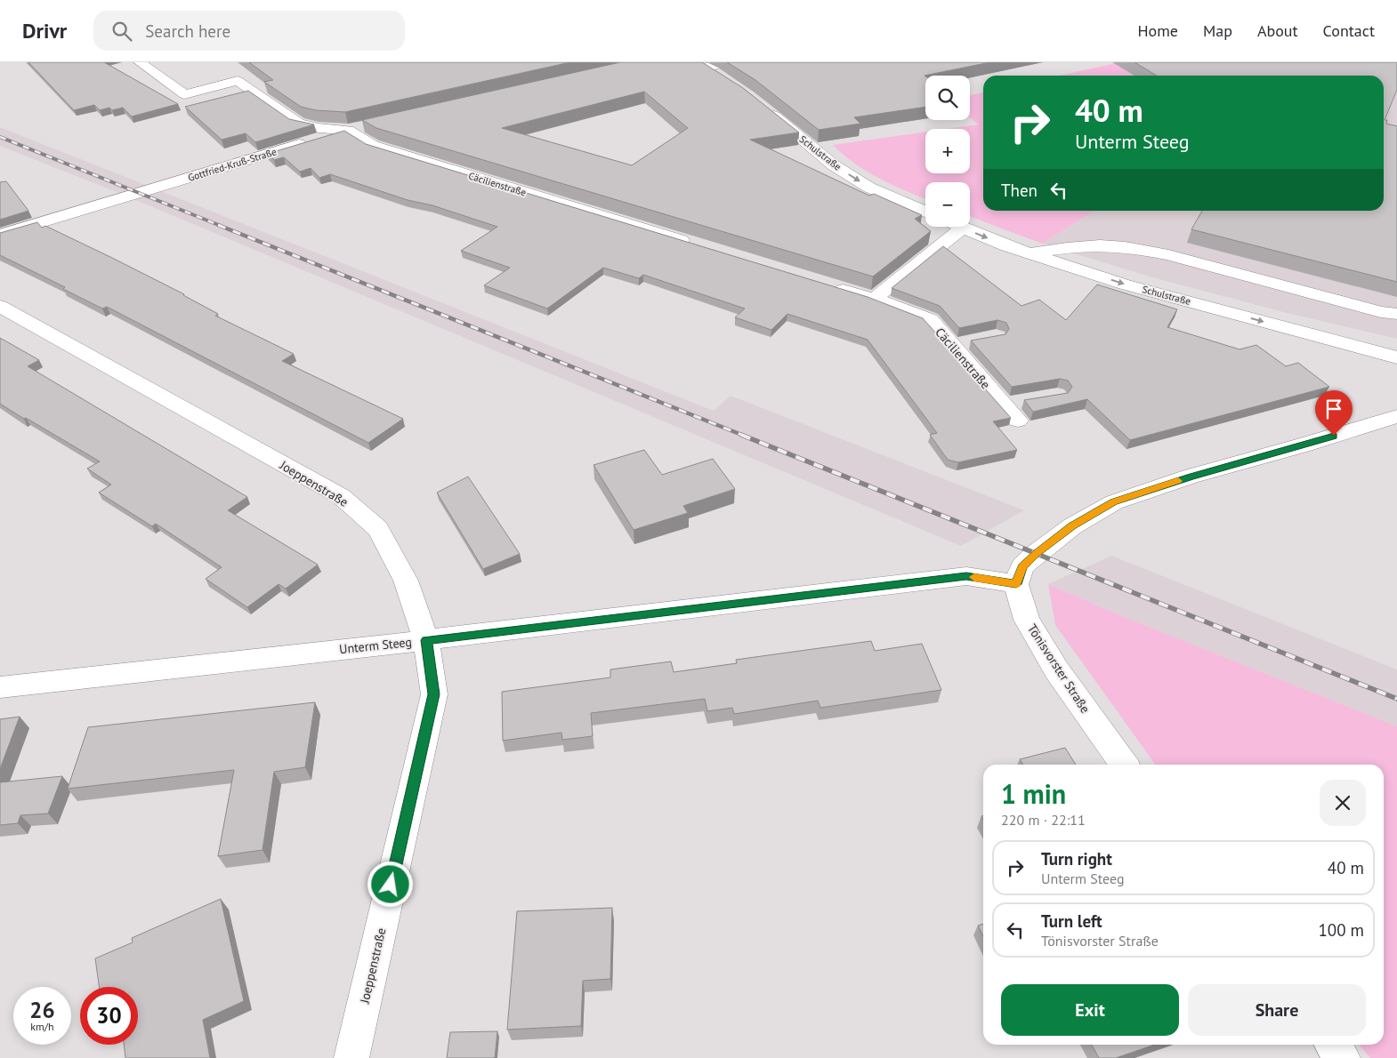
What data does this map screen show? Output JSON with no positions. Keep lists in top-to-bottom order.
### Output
{
  "streets": {
    "street": [
      "Schulstraße",
      "Gottfried-Kruß-Straße",
      "Cäcilienstraße",
      "Joeppenstraße",
      "Unterm Steeg",
      "Tönisvorster Straße"
    ]
  },
  "crossings": [
    ["Gottfried-Kruß-Straße", "Cäcilienstraße"],
    ["Joeppenstraße", "Unterm Steeg"],
    ["Unterm Steeg", "Tönisvorster Straße"]
  ],
  "page": {
    "header": "Drivr",
    "search": "Search here",
    "nav": [
      "Home",
      "Map",
      "About",
      "Contact"
    ],
    "map_buttons": ["+", "−"],
    "turn": ["40 m", "Unterm Steeg"],
    "then": "Then",
    "heading": ["1 min", "220 m · 22:11"],
    "list": [
      {
        "name": "Turn right",
        "note": "Unterm Steeg",
        "value": "40 m"
      },
      {
        "name": "Turn left",
        "note": "Tönisvorster Straße",
        "value": "100 m"
      }
    ],
    "buttons": ["Exit", "Share"],
    "speed": "26 km/h",
    "limit": "30"
  }
}
